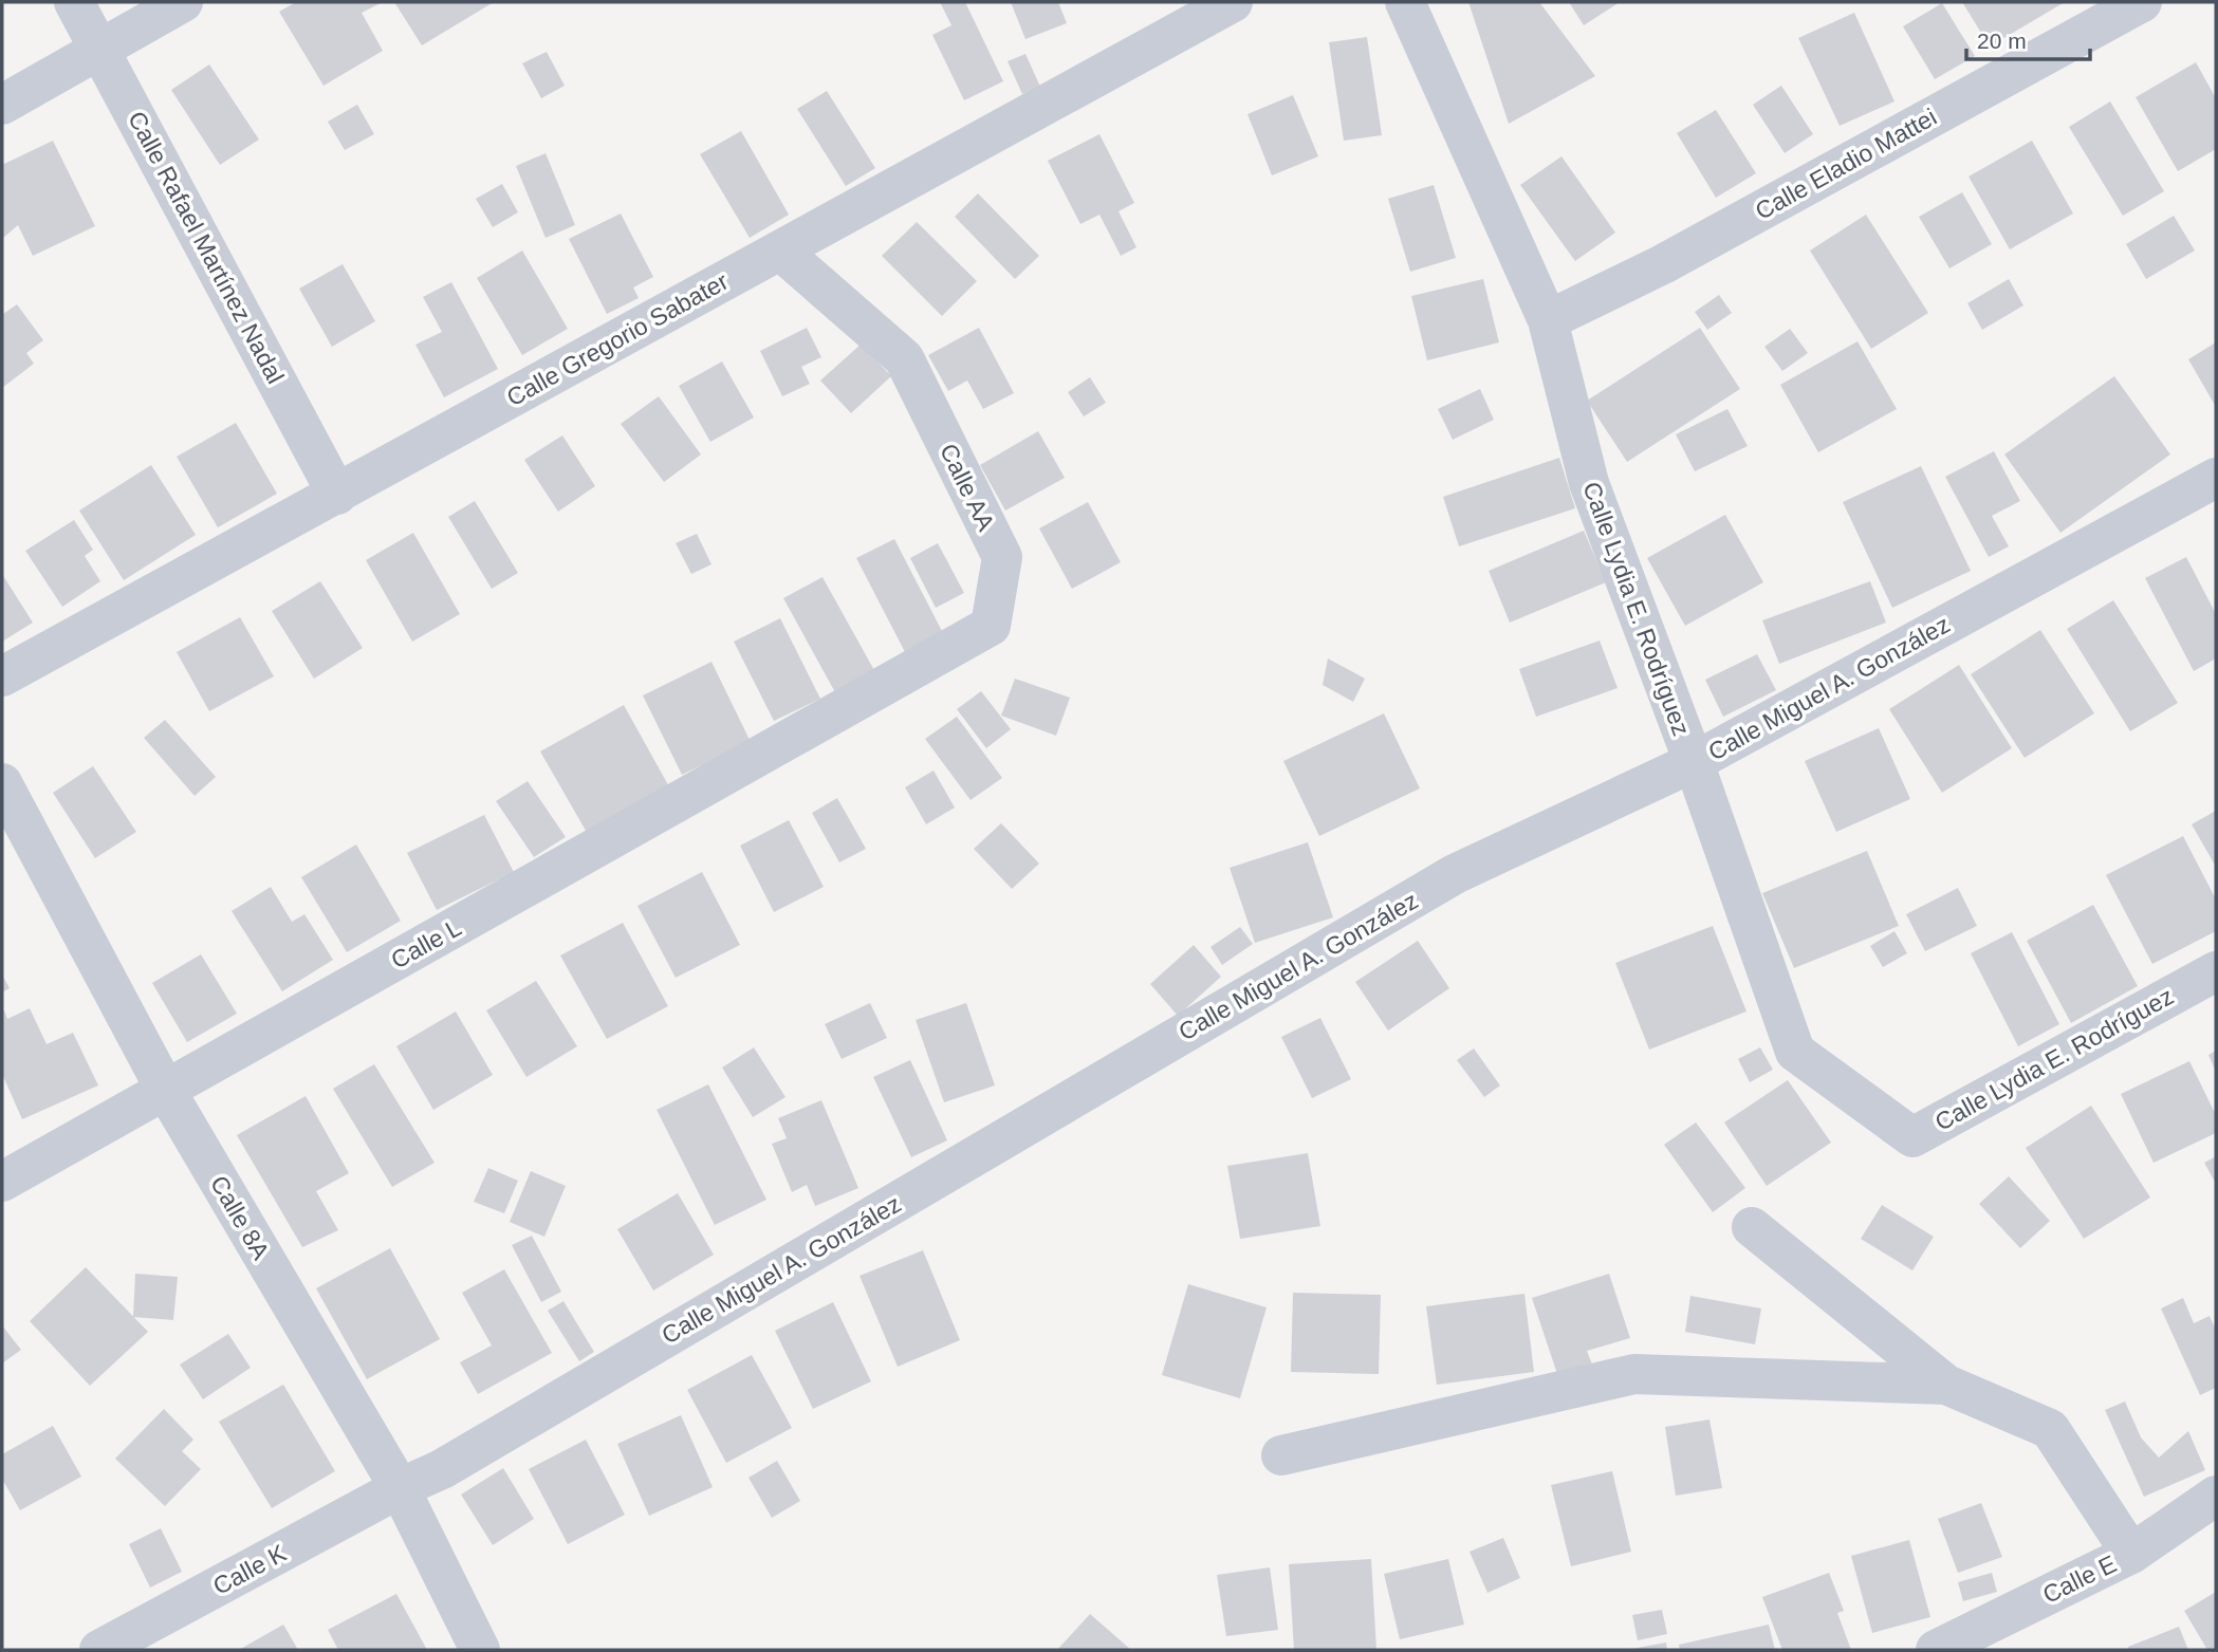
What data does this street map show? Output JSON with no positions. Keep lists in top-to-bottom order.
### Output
{
  "streets": {
    "street": [
      "Calle Eladio Mattei",
      "Calle Rafael Martínez Nadal",
      "Calle Gregorio Sabater",
      "Calle AA",
      "Calle Lydia E. Rodríguez",
      "Calle Miguel A. González",
      "Calle L",
      "Calle 8A",
      "Calle K",
      "Calle E"
    ]
  },
  "crossings": [
    ["Calle Eladio Mattei", "Calle Lydia E. Rodríguez"],
    ["Calle Rafael Martínez Nadal", "Calle Gregorio Sabater"],
    ["Calle Gregorio Sabater", "Calle AA"],
    ["Calle AA", "Calle L"],
    ["Calle Lydia E. Rodríguez", "Calle Miguel A. González"],
    ["Calle Miguel A. González", "Calle 8A"],
    ["Calle Miguel A. González", "Calle K"],
    ["Calle L", "Calle 8A"],
    ["Calle 8A", "Calle K"]
  ],
  "scale_bar": "20 m"
}
